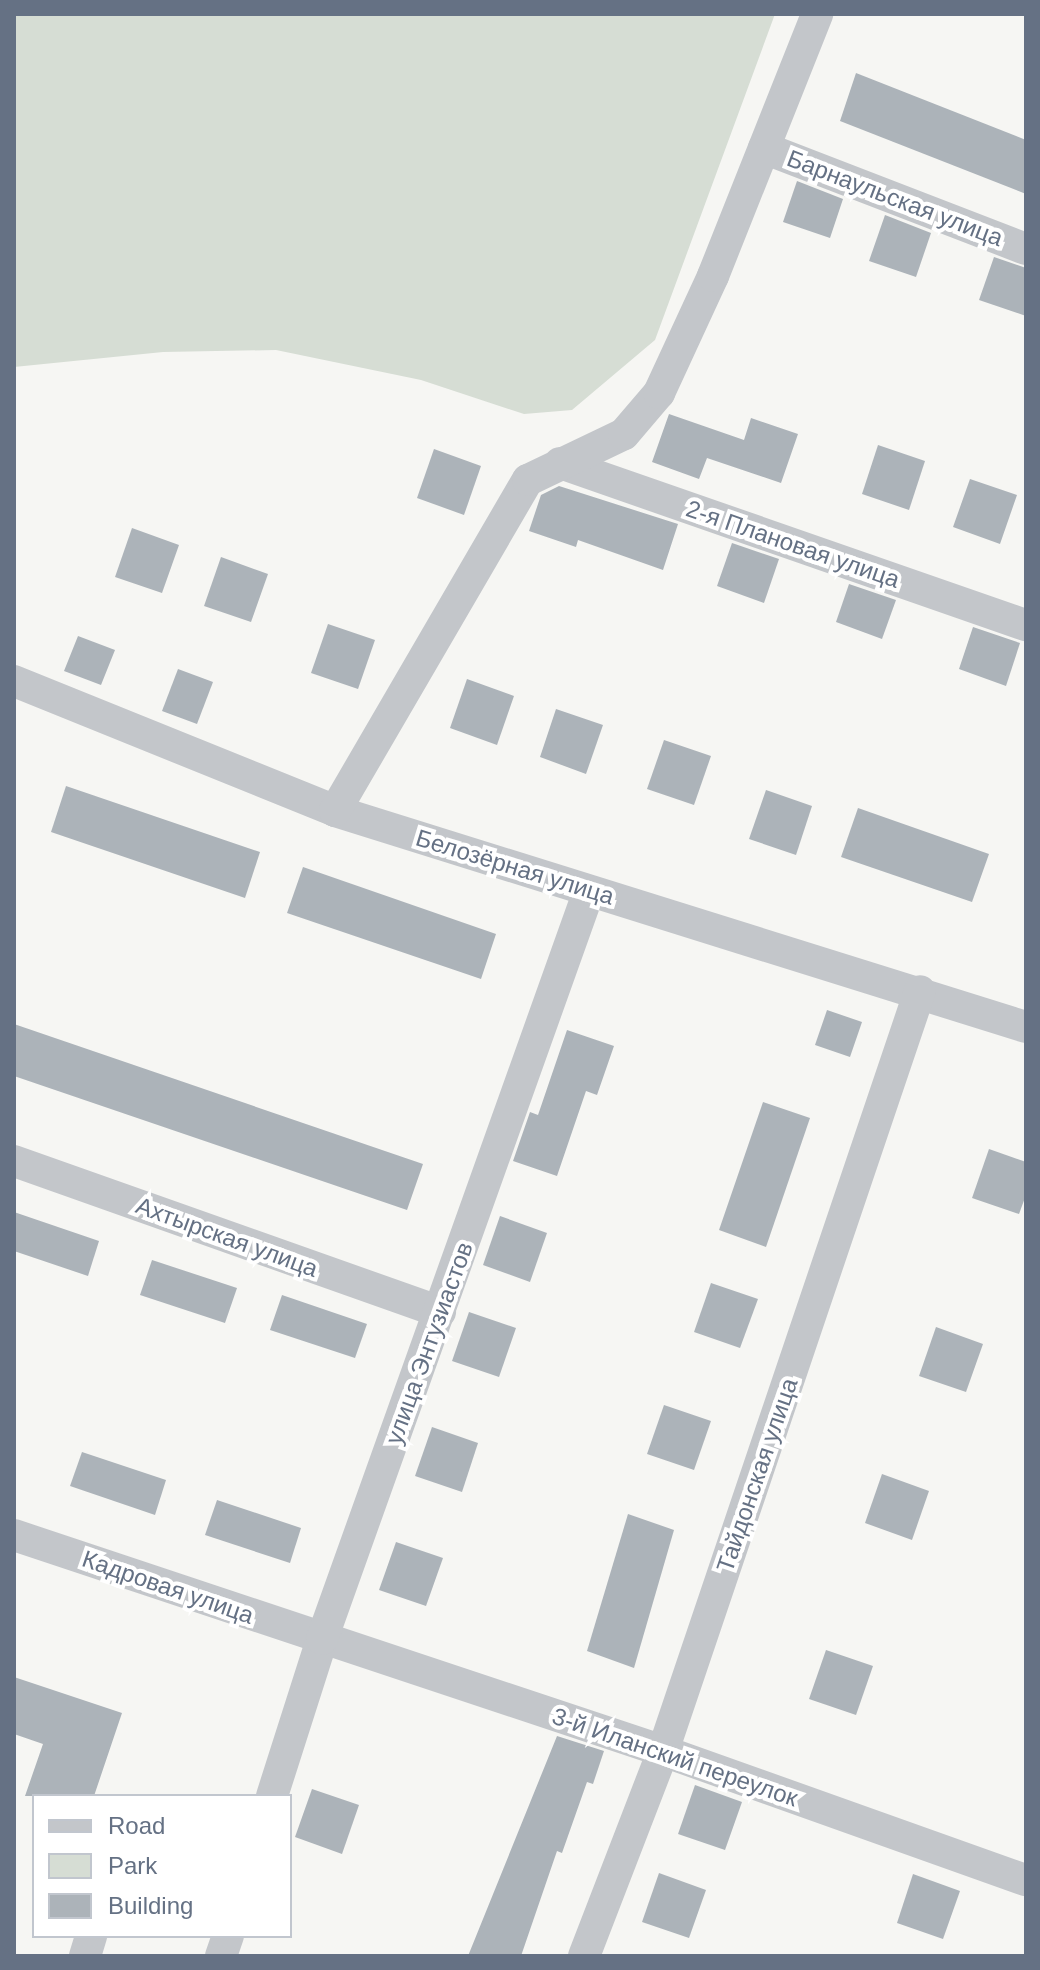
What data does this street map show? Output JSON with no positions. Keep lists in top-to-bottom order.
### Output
{
  "streets": {
    "street": [
      "Барнаульская улица",
      "2-я Плановая улица",
      "Белозёрная улица",
      "Ахтырская улица",
      "улица Энтузиастов",
      "Тайдонская улица",
      "Кадровая улица",
      "3-й Иланский переулок"
    ]
  },
  "crossings": [
    ["Белозёрная улица", "улица Энтузиастов"],
    ["Белозёрная улица", "Тайдонская улица"],
    ["Ахтырская улица", "улица Энтузиастов"],
    ["улица Энтузиастов", "Кадровая улица"],
    ["улица Энтузиастов", "3-й Иланский переулок"],
    ["Тайдонская улица", "3-й Иланский переулок"],
    ["Кадровая улица", "3-й Иланский переулок"]
  ],
  "legend": ["Road", "Park", "Building"]
}
